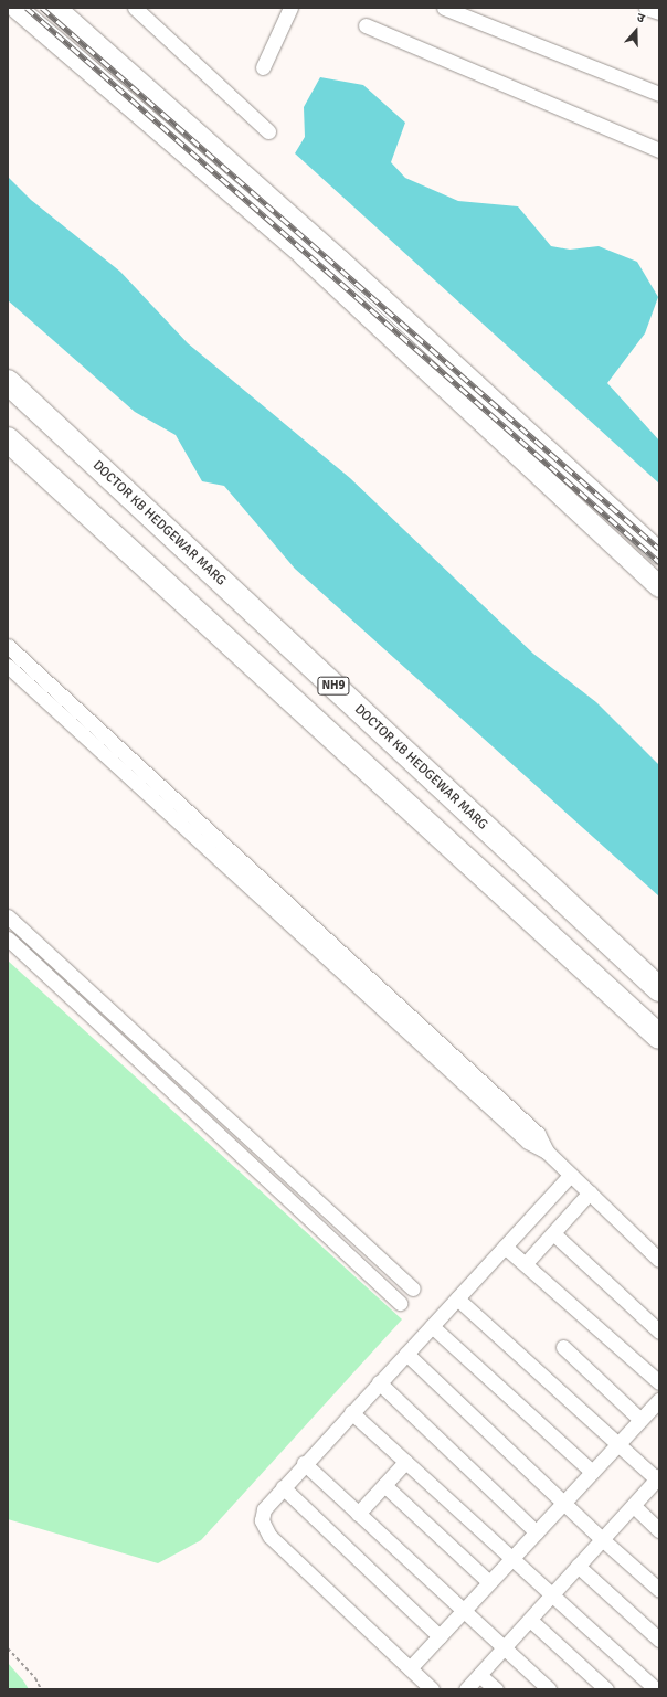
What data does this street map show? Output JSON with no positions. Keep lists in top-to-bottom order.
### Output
{
  "streets": {
    "highway": ["DOCTOR KB HEDGEWAR MARG", "NH9"]
  },
  "north": "top"
}
